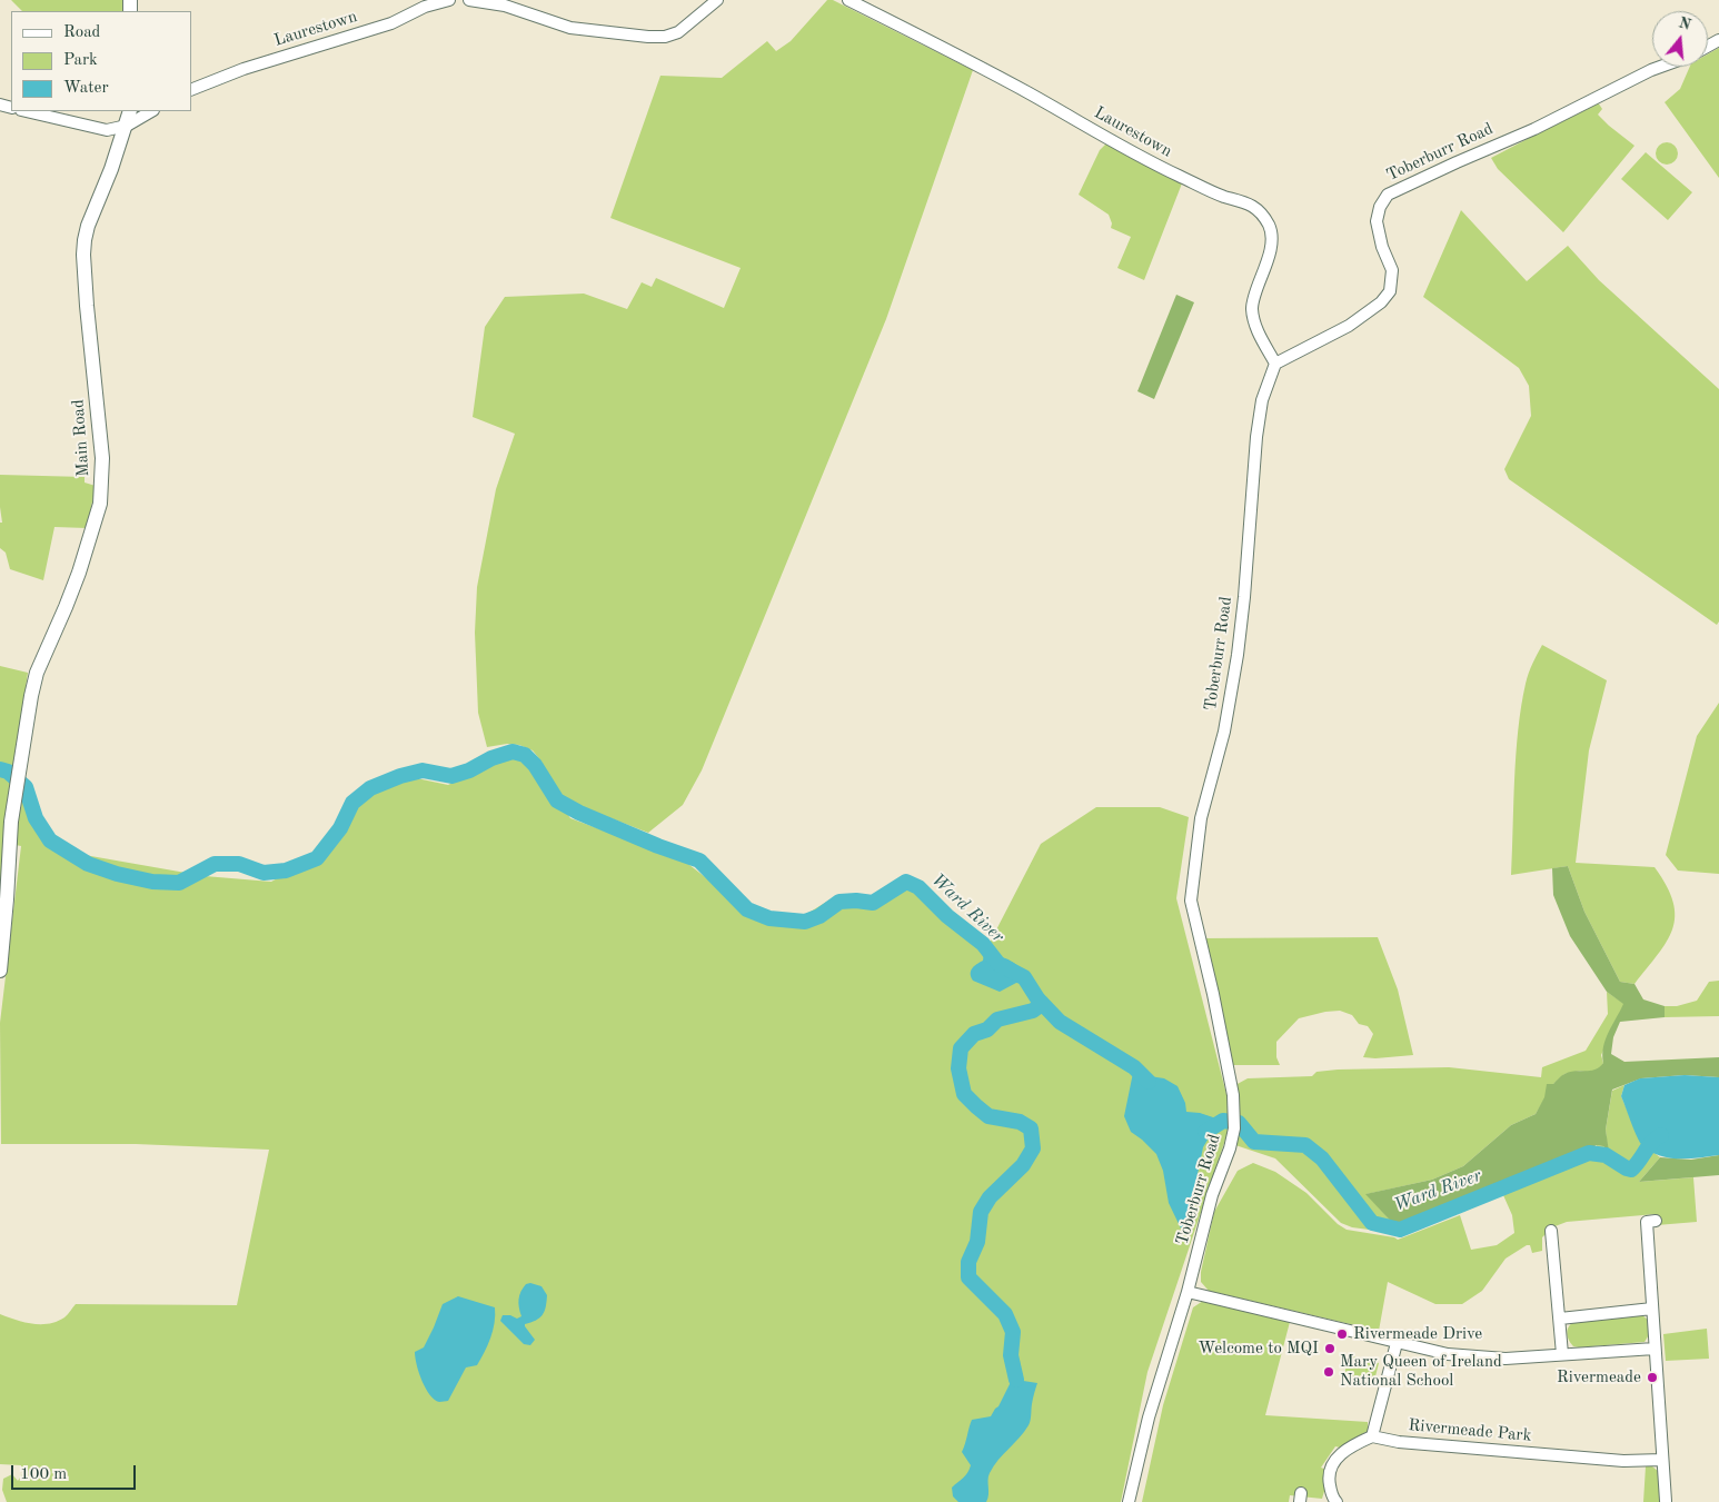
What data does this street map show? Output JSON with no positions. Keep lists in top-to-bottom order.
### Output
{
  "streets": {
    "main road": ["Main Road"],
    "street": ["Laurestown", "Toberburr Road", "Rivermeade Park"]
  },
  "crossings": [
    ["Laurestown", "Toberburr Road"]
  ],
  "water": ["Ward River"],
  "places": [
    "Rivermeade Drive",
    "Welcome to MQI",
    "Mary Queen of Ireland National School",
    "Rivermeade"
  ],
  "legend": ["Road", "Park", "Water"],
  "scale_bar": "100 m",
  "north": "top"
}
